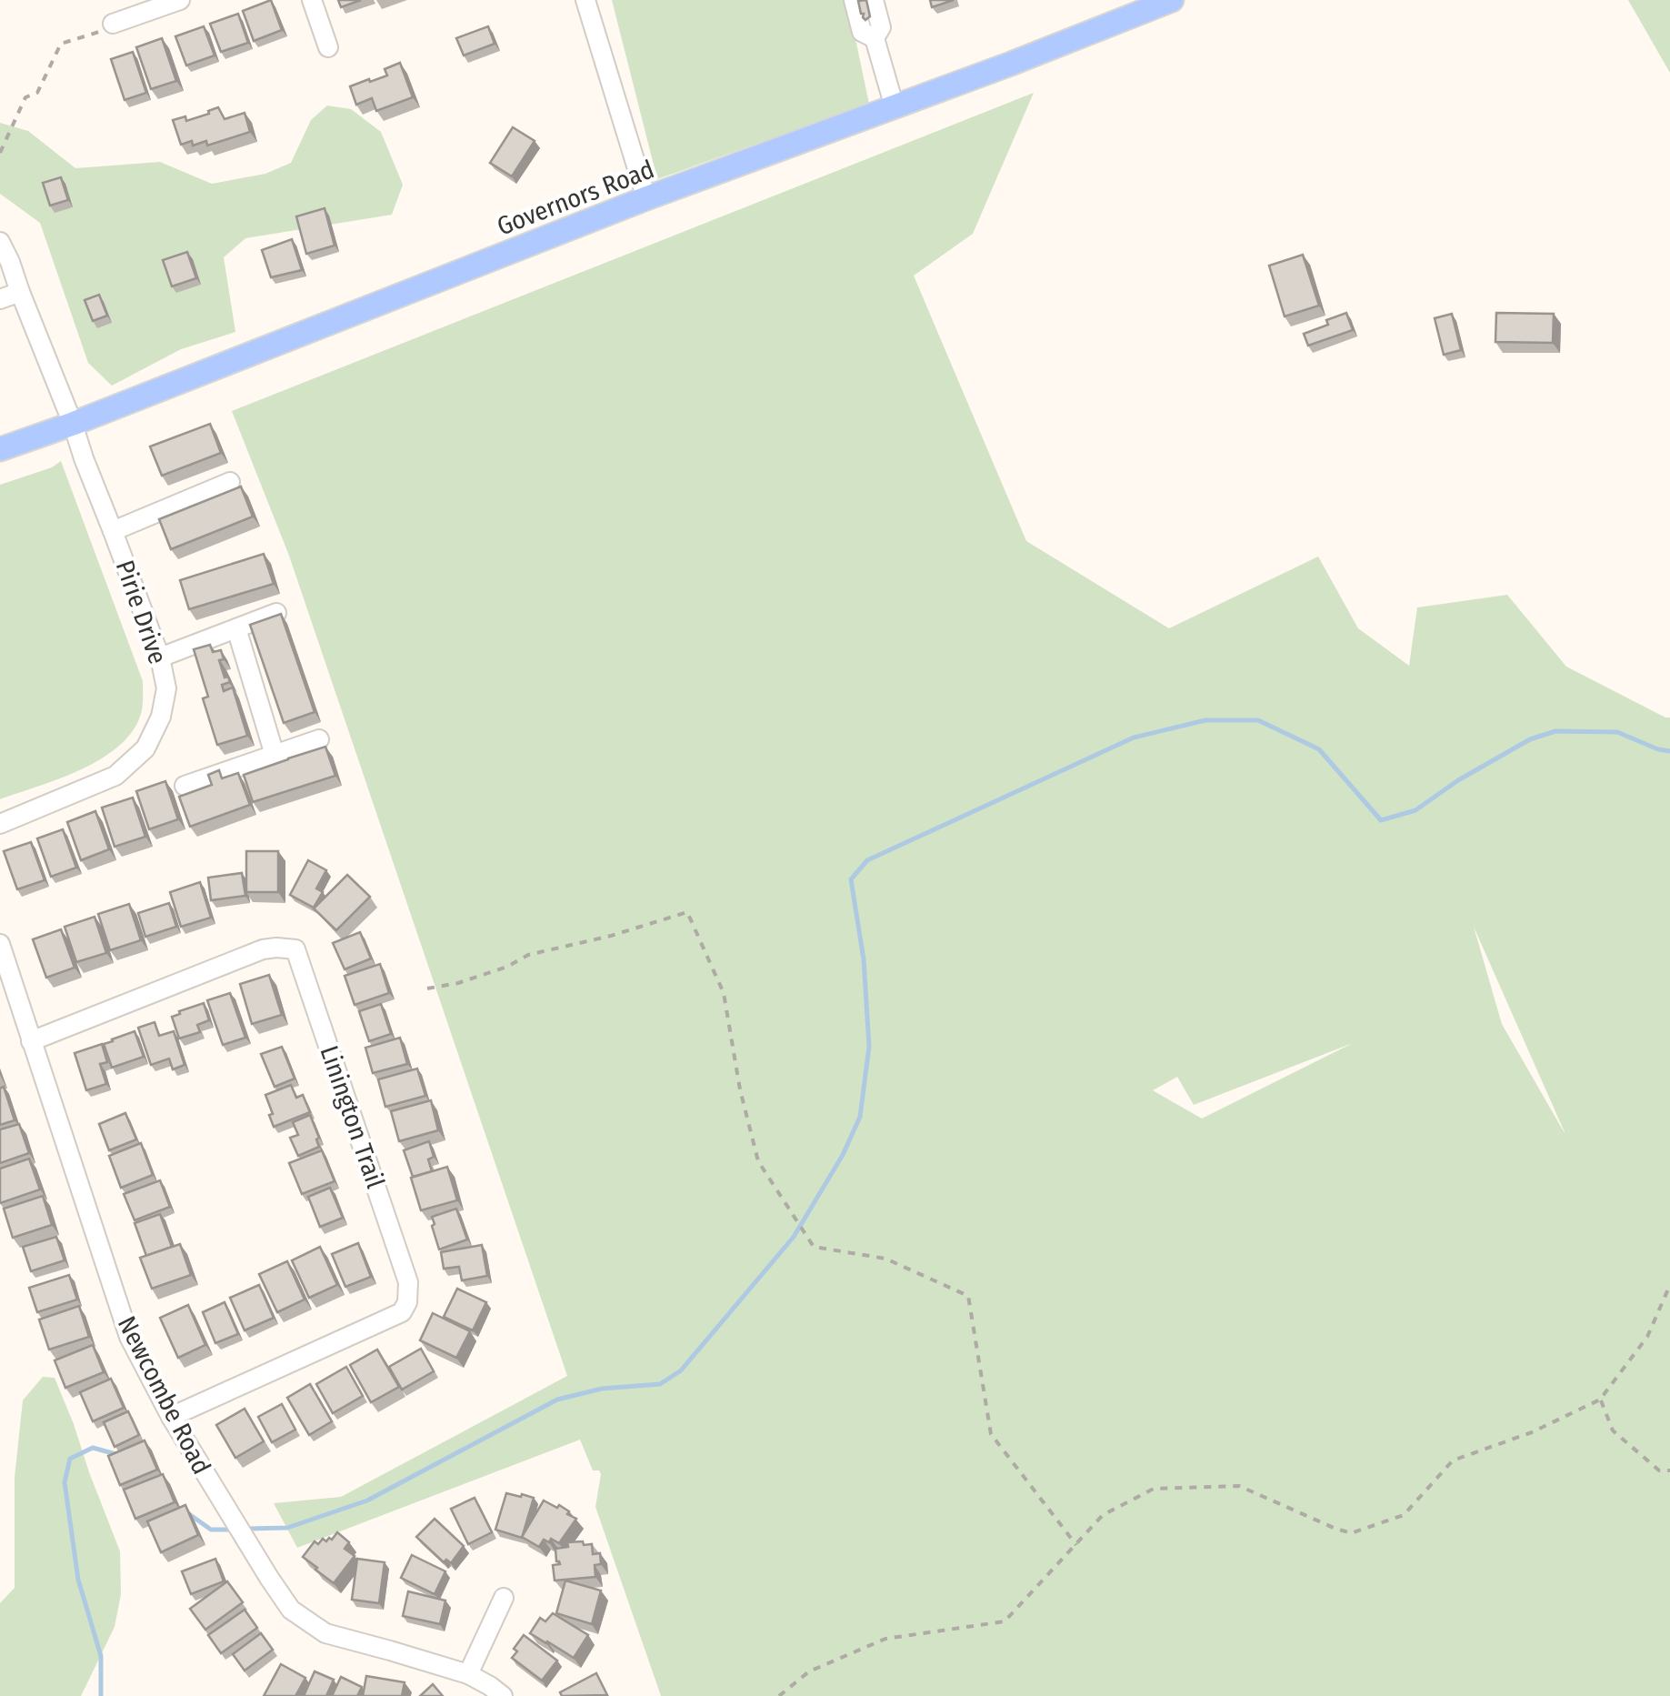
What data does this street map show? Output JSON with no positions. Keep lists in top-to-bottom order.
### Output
{
  "streets": {
    "main road": ["Governors Road"],
    "street": ["Pirie Drive", "Linington Trail", "Newcombe Road"]
  },
  "crossings": [
    ["Governors Road", "Pirie Drive"],
    ["Linington Trail", "Newcombe Road"]
  ]
}
